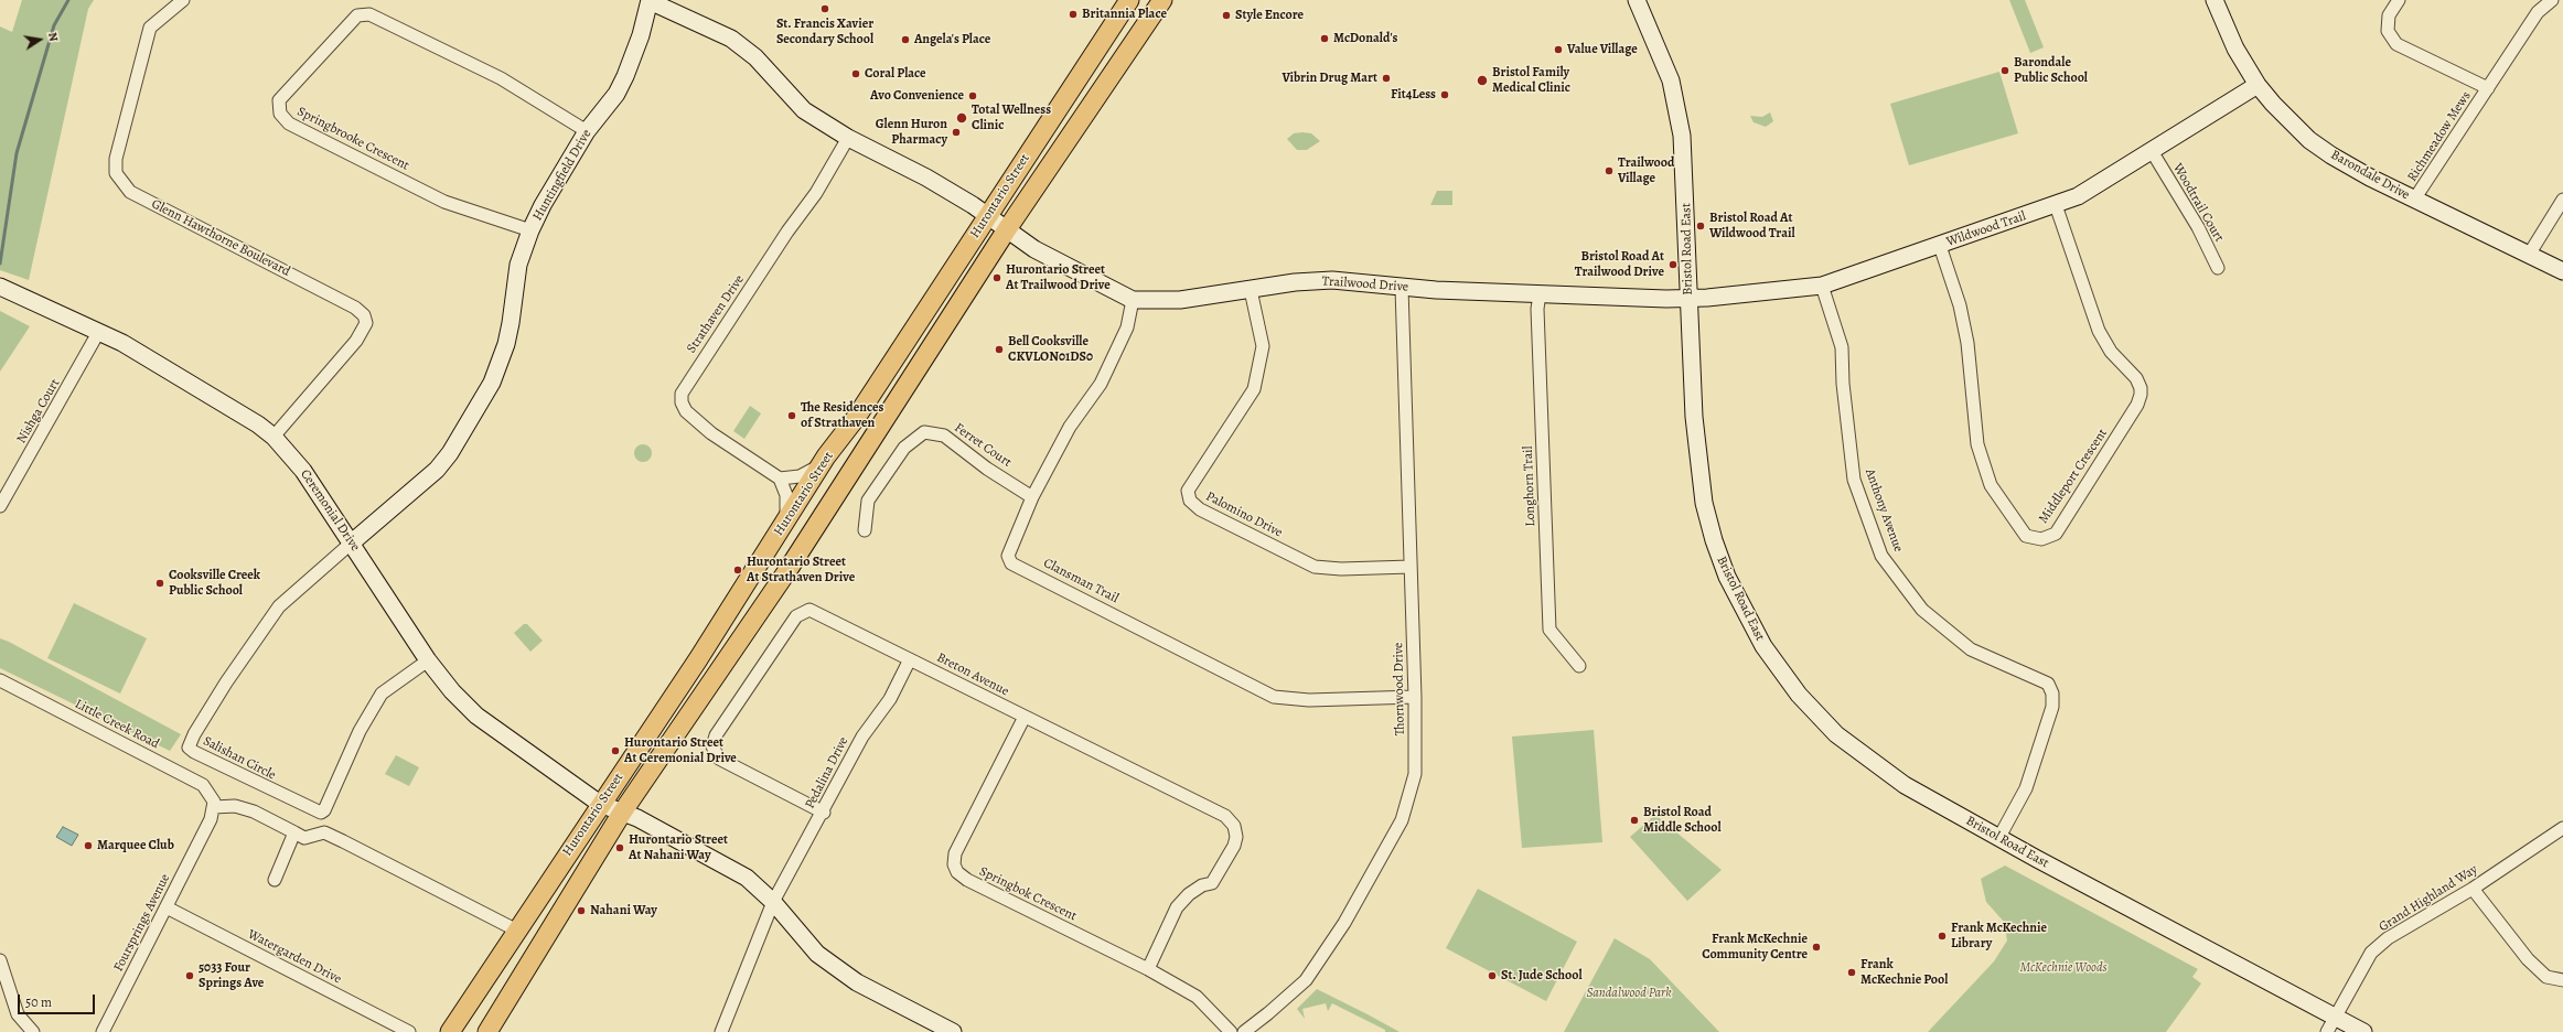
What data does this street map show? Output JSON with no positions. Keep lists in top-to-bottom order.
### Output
{
  "streets": {
    "main road": ["Hurontario Street"],
    "street": [
      "Richmeadow Mews",
      "Springbrooke Crescent",
      "Huntingfield Drive",
      "Barondale Drive",
      "Woodtrail Court",
      "Wildwood Trail",
      "Glenn Hawthorne Boulevard",
      "Bristol Road East",
      "Trailwood Drive",
      "Strathaven Drive",
      "Nishga Court",
      "Ferret Court",
      "Middleport Crescent",
      "Longhorn Trail",
      "Ceremonial Drive",
      "Anthony Avenue",
      "Palomino Drive",
      "Clansman Trail",
      "Breton Avenue",
      "Thornwood Drive",
      "Little Creek Road",
      "Salishan Circle",
      "Pedalina Drive",
      "Springbok Crescent",
      "Grand Highland Way",
      "Foursprings Avenue",
      "Watergarden Drive"
    ]
  },
  "crossings": [
    ["Richmeadow Mews", "Barondale Drive"],
    ["Springbrooke Crescent", "Huntingfield Drive"],
    ["Huntingfield Drive", "Ceremonial Drive"],
    ["Huntingfield Drive", "Salishan Circle"],
    ["Barondale Drive", "Wildwood Trail"],
    ["Hurontario Street", "Trailwood Drive"],
    ["Hurontario Street", "Ceremonial Drive"],
    ["Woodtrail Court", "Wildwood Trail"],
    ["Wildwood Trail", "Bristol Road East"],
    ["Wildwood Trail", "Trailwood Drive"],
    ["Wildwood Trail", "Middleport Crescent"],
    ["Wildwood Trail", "Anthony Avenue"],
    ["Glenn Hawthorne Boulevard", "Ceremonial Drive"],
    ["Bristol Road East", "Trailwood Drive"],
    ["Bristol Road East", "Anthony Avenue"],
    ["Bristol Road East", "Grand Highland Way"],
    ["Trailwood Drive", "Longhorn Trail"],
    ["Trailwood Drive", "Palomino Drive"],
    ["Trailwood Drive", "Clansman Trail"],
    ["Trailwood Drive", "Thornwood Drive"],
    ["Nishga Court", "Ceremonial Drive"],
    ["Ferret Court", "Clansman Trail"],
    ["Ceremonial Drive", "Salishan Circle"],
    ["Palomino Drive", "Thornwood Drive"],
    ["Clansman Trail", "Thornwood Drive"],
    ["Breton Avenue", "Pedalina Drive"],
    ["Breton Avenue", "Springbok Crescent"],
    ["Little Creek Road", "Foursprings Avenue"],
    ["Foursprings Avenue", "Watergarden Drive"]
  ],
  "parks": ["McKechnie Woods", "Sandalwood Park"],
  "places": [
    "St. Francis Xavier Secondary School",
    "Britannia Place",
    "Style Encore",
    "McDonald's",
    "Angela's Place",
    "Value Village",
    "Barondale Public School",
    "Coral Place",
    "Vibrin Drug Mart",
    "Bristol Family Medical Clinic",
    "Fit4Less",
    "Avo Convenience",
    "Total Wellness Clinic",
    "Glenn Huron Pharmacy",
    "Trailwood Village",
    "Bristol Road At Wildwood Trail",
    "Bristol Road At Trailwood Drive",
    "Hurontario Street At Trailwood Drive",
    "Bell Cooksville CKVLON01DS0",
    "The Residences of Strathaven",
    "Hurontario Street At Strathaven Drive",
    "Cooksville Creek Public School",
    "Hurontario Street At Ceremonial Drive",
    "Bristol Road Middle School",
    "Marquee Club",
    "Hurontario Street At Nahani Way",
    "Nahani Way",
    "Frank McKechnie Library",
    "Frank McKechnie Community Centre",
    "Frank McKechnie Pool",
    "5033 Four Springs Ave",
    "St. Jude School"
  ],
  "scale_bar": "50 m",
  "north": "right"
}
